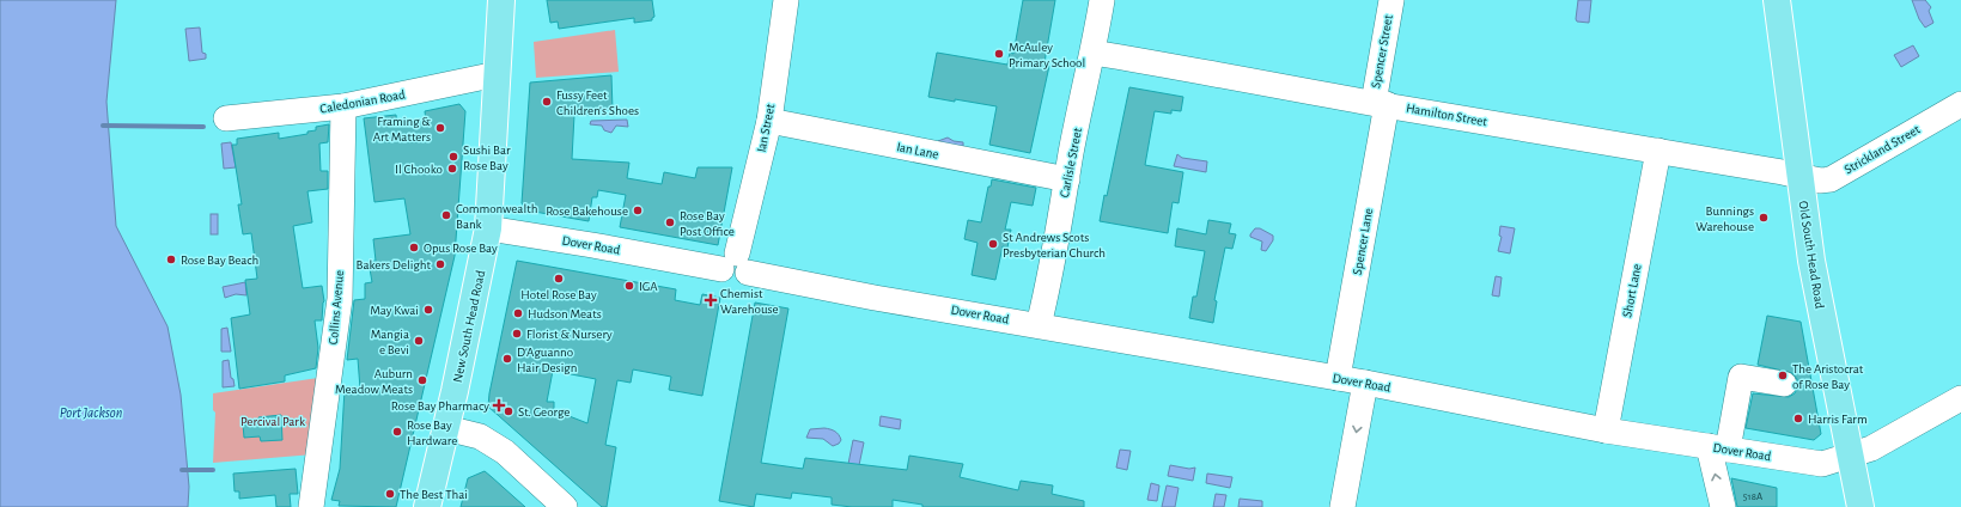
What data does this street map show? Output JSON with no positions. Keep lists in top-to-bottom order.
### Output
{
  "streets": {
    "main road": ["Old South Head Road", "New South Head Road"],
    "street": [
      "Spencer Street",
      "Caledonian Road",
      "Hamilton Street",
      "Ian Street",
      "Strickland Street",
      "Ian Lane",
      "Carlisle Street",
      "Spencer Lane",
      "Dover Road",
      "Short Lane",
      "Collins Avenue"
    ]
  },
  "crossings": [
    ["Spencer Street", "Hamilton Street"],
    ["Spencer Street", "Spencer Lane"],
    ["Caledonian Road", "Collins Avenue"],
    ["Caledonian Road", "New South Head Road"],
    ["Hamilton Street", "Strickland Street"],
    ["Hamilton Street", "Carlisle Street"],
    ["Hamilton Street", "Spencer Lane"],
    ["Hamilton Street", "Old South Head Road"],
    ["Hamilton Street", "Short Lane"],
    ["Ian Street", "Ian Lane"],
    ["Ian Street", "Dover Road"],
    ["Strickland Street", "Old South Head Road"],
    ["Ian Lane", "Carlisle Street"],
    ["Carlisle Street", "Dover Road"],
    ["Spencer Lane", "Dover Road"],
    ["Dover Road", "Old South Head Road"],
    ["Dover Road", "Short Lane"],
    ["Dover Road", "New South Head Road"]
  ],
  "water": ["Port Jackson"],
  "parks": ["Percival Park"],
  "places": {
    "other": [
      "McAuley Primary School",
      "Fussy Feet Children's Shoes",
      "Framing & Art Matters",
      "Sushi Bar Rose Bay",
      "Il Chooko",
      "Rose Bakehouse",
      "Commonwealth Bank",
      "Bunnings Warehouse",
      "Rose Bay Post Office",
      "St Andrews Scots Presbyterian Church",
      "Opus Rose Bay",
      "Rose Bay Beach",
      "Bakers Delight",
      "Hotel Rose Bay",
      "IGA",
      "May Kwai",
      "Hudson Meats",
      "Florist & Nursery",
      "Mangia e Bevi",
      "D'Aguanno Hair Design",
      "The Aristocrat of Rose Bay",
      "Auburn Meadow Meats",
      "St. George",
      "Harris Farm",
      "Rose Bay Hardware",
      "The Best Thai"
    ],
    "health": ["Chemist Warehouse", "Rose Bay Pharmacy"]
  },
  "house_numbers": ["518A"]
}
